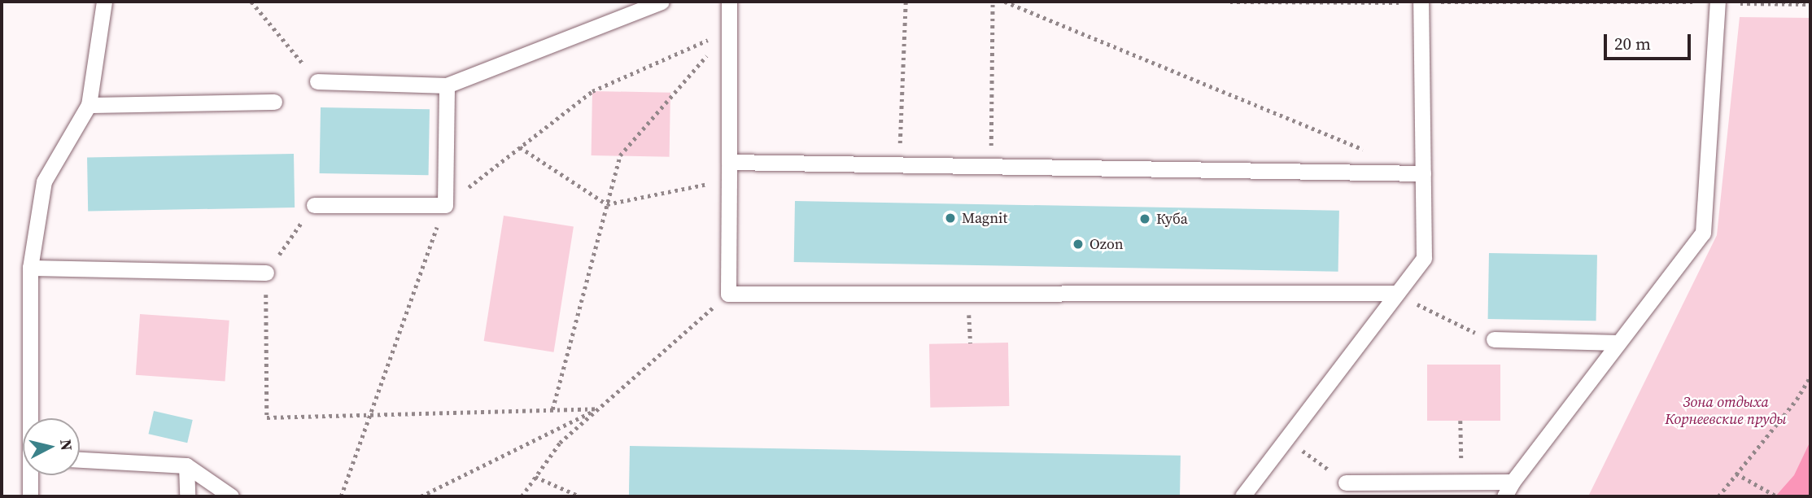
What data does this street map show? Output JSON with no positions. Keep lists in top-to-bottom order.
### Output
{
  "parks": ["Зона отдыха Корнеевские пруды"],
  "places": ["Magnit", "Куба", "Ozon"],
  "scale_bar": "20 m",
  "north": "right"
}
